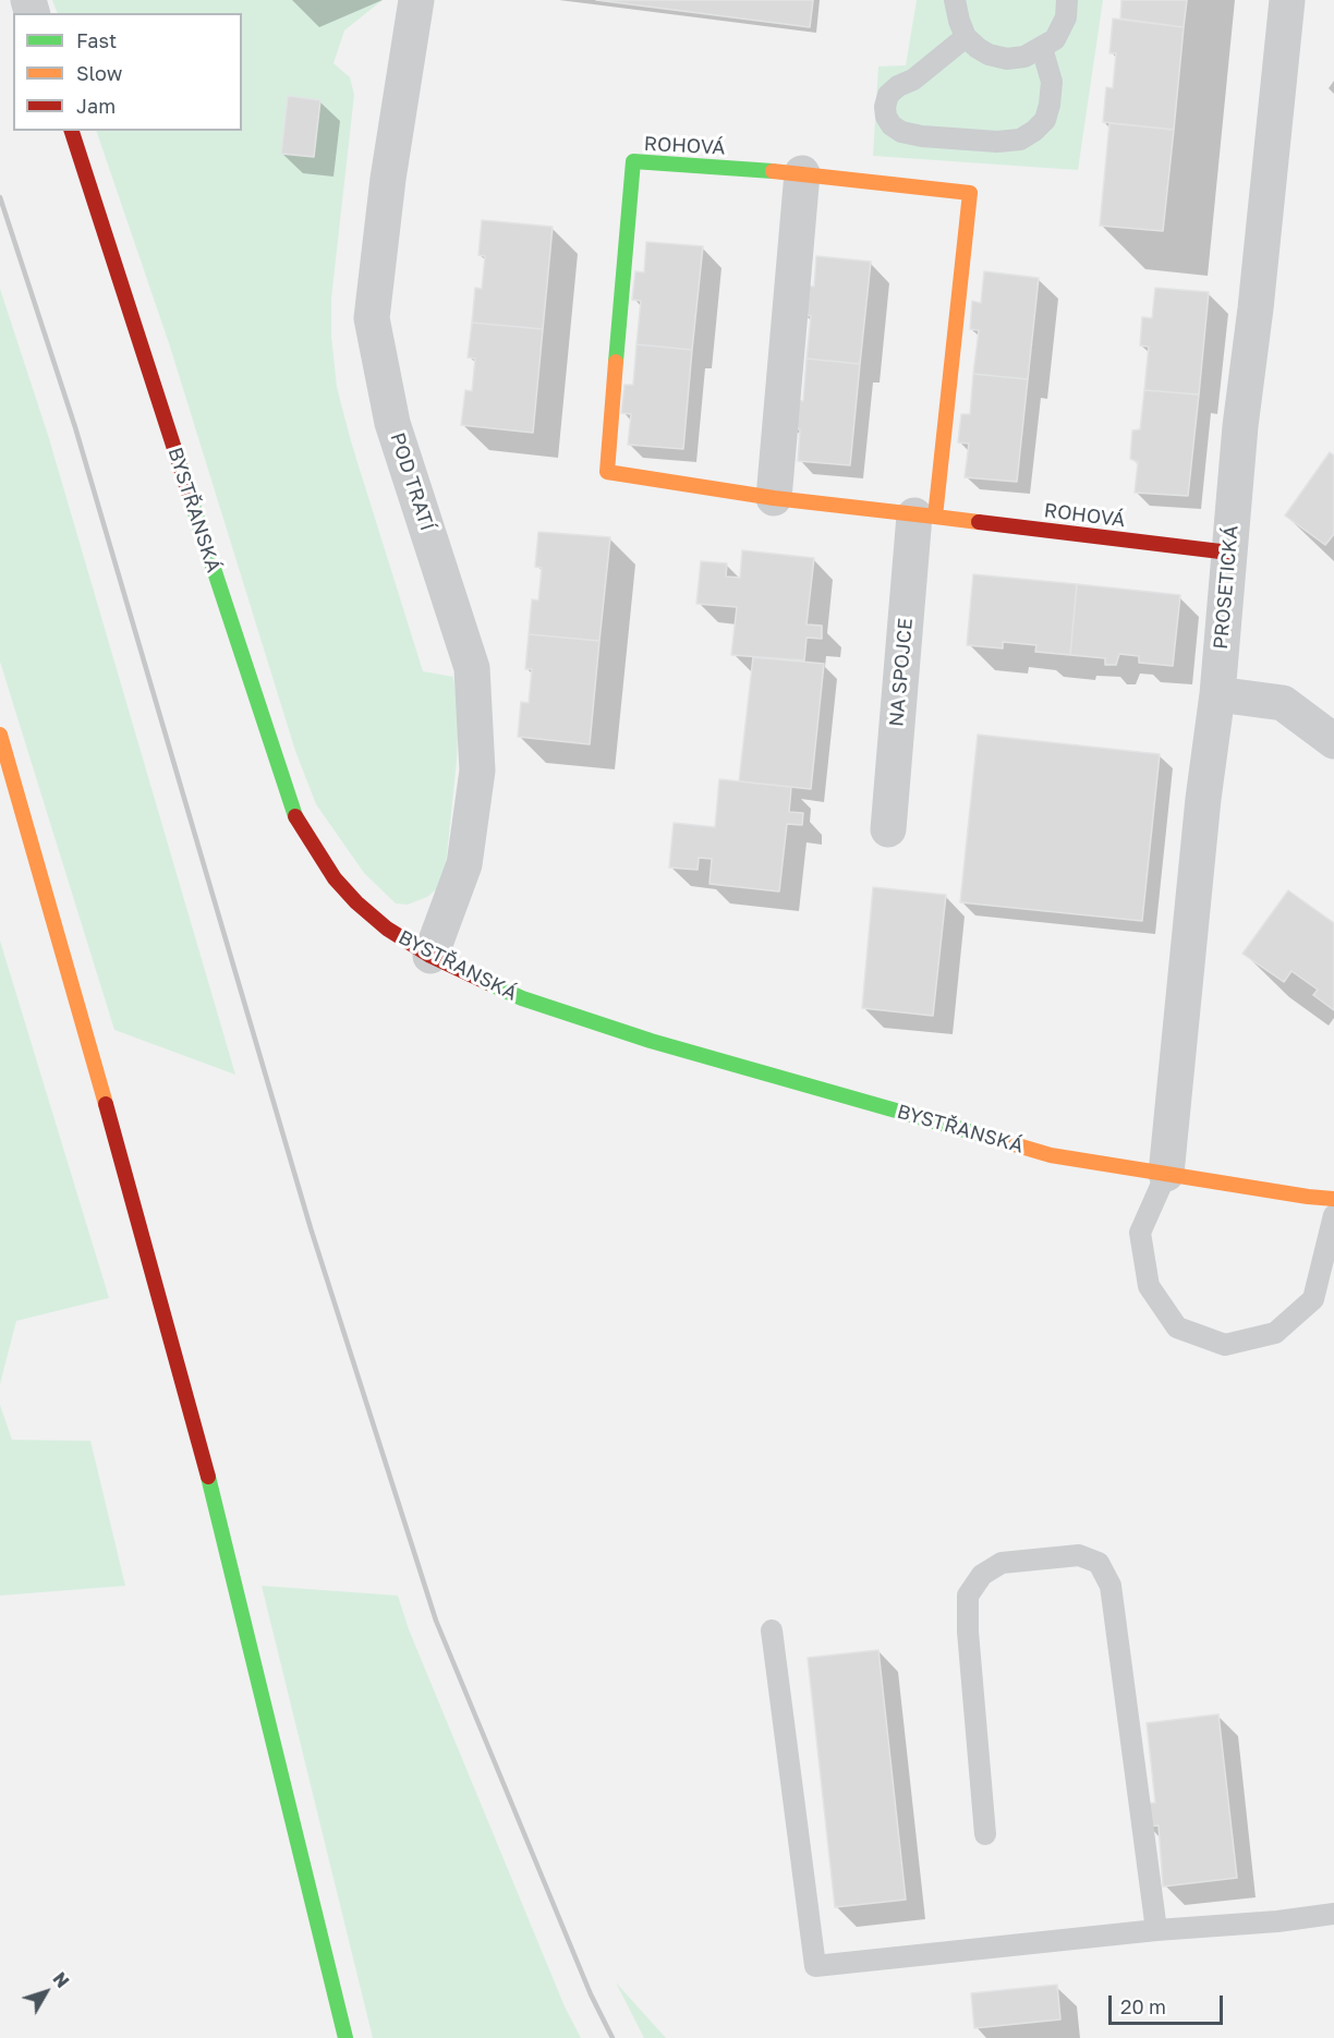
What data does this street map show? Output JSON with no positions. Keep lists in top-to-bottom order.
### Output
{
  "streets": {
    "street": [
      "ROHOVÁ",
      "POD TRATÍ",
      "BYSTŘANSKÁ",
      "PROSETICKÁ",
      "NA SPOJCE"
    ]
  },
  "crossings": [
    ["ROHOVÁ", "PROSETICKÁ"],
    ["ROHOVÁ", "NA SPOJCE"],
    ["POD TRATÍ", "BYSTŘANSKÁ"],
    ["BYSTŘANSKÁ", "PROSETICKÁ"]
  ],
  "legend": ["Fast", "Slow", "Jam"],
  "scale_bar": "20 m",
  "north": "top right"
}
